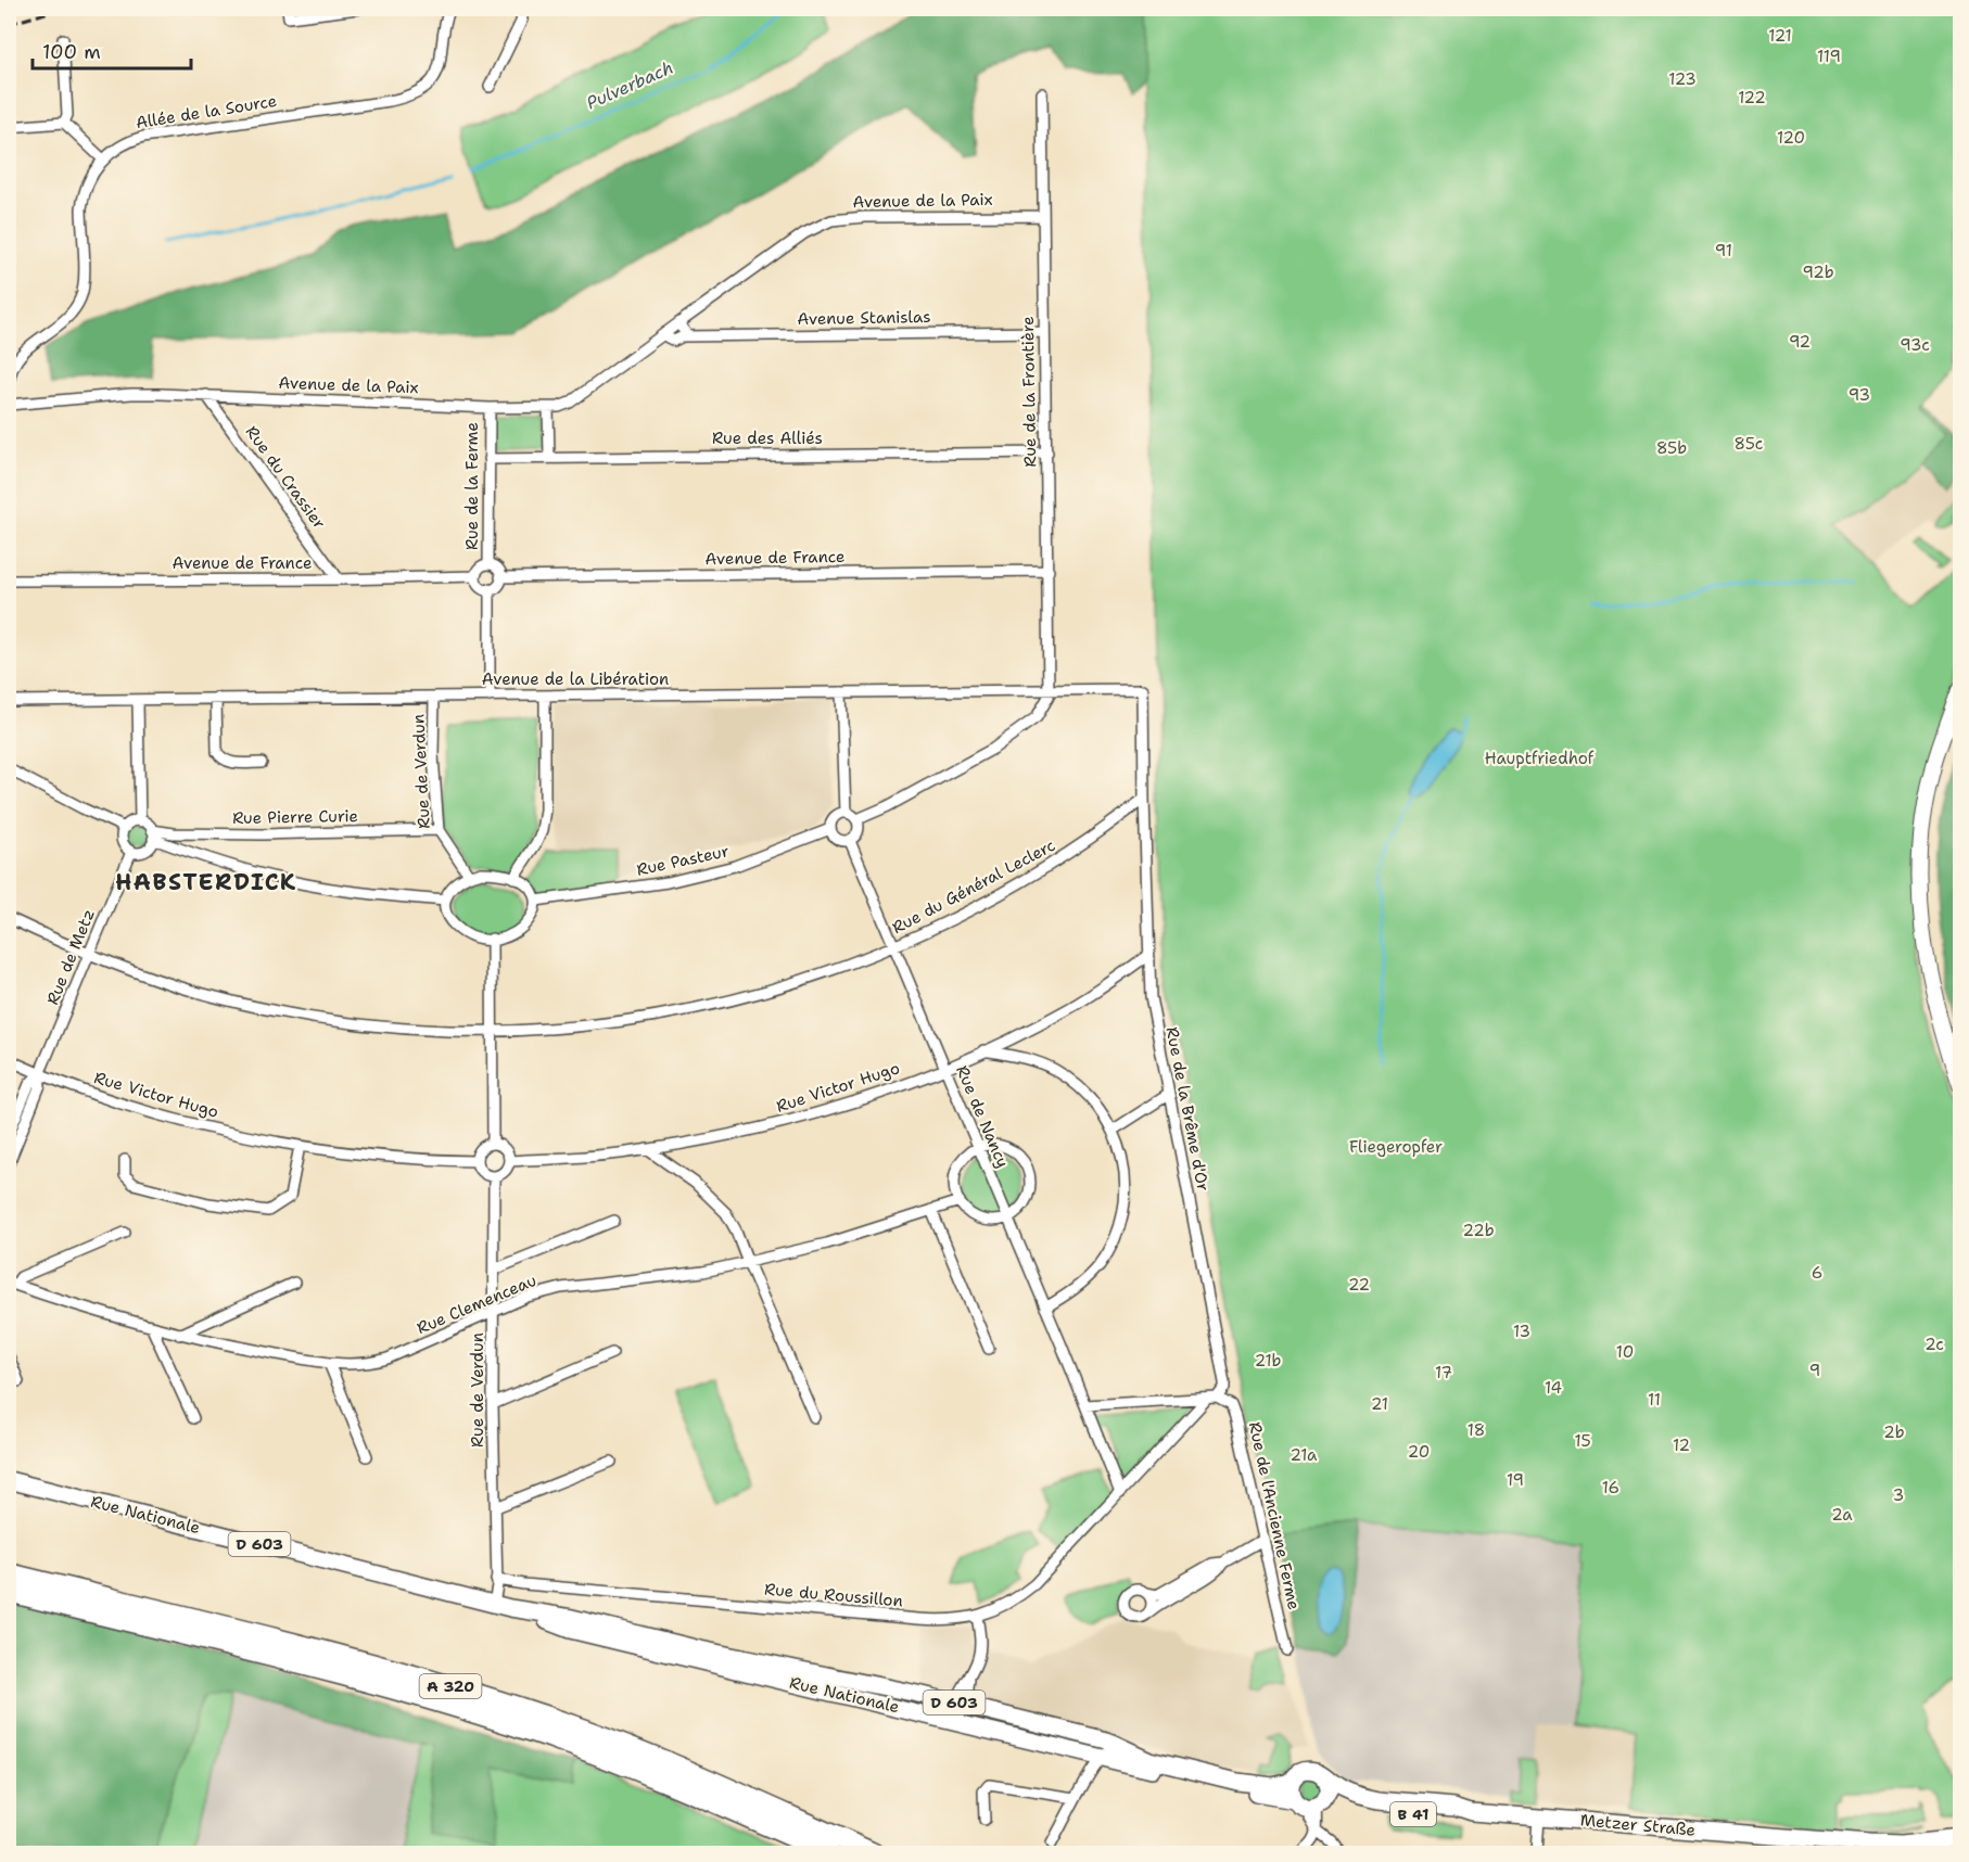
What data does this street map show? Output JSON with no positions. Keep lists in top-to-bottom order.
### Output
{
  "streets": {
    "highway": ["A 320"],
    "main road": [
      "Rue Nationale",
      "D 603",
      "B 41",
      "Metzer Straße"
    ],
    "street": [
      "Allée de la Source",
      "Avenue de la Paix",
      "Avenue Stanislas",
      "Rue de la Frontière",
      "Rue des Alliés",
      "Rue du Crassier",
      "Rue de la Ferme",
      "Avenue de France",
      "Avenue de la Libération",
      "Rue de Verdun",
      "Rue Pierre Curie",
      "Rue Pasteur",
      "Rue du Général Leclerc",
      "Rue de Metz",
      "Rue Victor Hugo",
      "Rue de la Brême d'Or",
      "Rue de Nancy",
      "Rue Clemenceau",
      "Rue de l'Ancienne Ferme",
      "Rue du Roussillon"
    ]
  },
  "crossings": [
    ["Allée de la Source", "Avenue de la Paix"],
    ["Avenue de la Paix", "Rue de la Frontière"],
    ["Avenue de la Paix", "Rue du Crassier"],
    ["Avenue de la Paix", "Rue de la Ferme"],
    ["Avenue Stanislas", "Rue de la Frontière"],
    ["Rue de la Frontière", "Rue des Alliés"],
    ["Rue de la Frontière", "Avenue de France"],
    ["Rue de la Frontière", "Avenue de la Libération"],
    ["Rue des Alliés", "Rue de la Ferme"],
    ["Rue du Crassier", "Avenue de France"],
    ["Rue de la Ferme", "Avenue de France"],
    ["Avenue de la Libération", "Rue de Verdun"],
    ["Avenue de la Libération", "Rue de la Brême d'Or"],
    ["Rue de Verdun", "Rue Pierre Curie"],
    ["Rue de Verdun", "Rue Pasteur"],
    ["Rue de Verdun", "Rue Victor Hugo"],
    ["Rue de Verdun", "Rue Clemenceau"],
    ["Rue de Verdun", "Rue Nationale"],
    ["Rue de Verdun", "Rue du Roussillon"],
    ["Rue Pierre Curie", "Rue de Metz"],
    ["Rue Pasteur", "Rue de Nancy"],
    ["Rue du Général Leclerc", "Rue de Metz"],
    ["Rue du Général Leclerc", "Rue de la Brême d'Or"],
    ["Rue du Général Leclerc", "Rue de Nancy"],
    ["Rue de Metz", "Rue Victor Hugo"],
    ["Rue Victor Hugo", "Rue de la Brême d'Or"],
    ["Rue Victor Hugo", "Rue de Nancy"],
    ["Rue de la Brême d'Or", "Rue de l'Ancienne Ferme"],
    ["Rue de la Brême d'Or", "Rue du Roussillon"],
    ["Rue Nationale", "D 603"],
    ["Rue Nationale", "Metzer Straße"],
    ["Rue de l'Ancienne Ferme", "Rue du Roussillon"],
    ["D 603", "Metzer Straße"]
  ],
  "districts": ["HABSTERDICK"],
  "water": ["Pulverbach"],
  "parks": [
    "121",
    "119",
    "123",
    "122",
    "120",
    "91",
    "92b",
    "92",
    "93c",
    "93",
    "85c",
    "85b",
    "Hauptfriedhof",
    "Fliegeropfer",
    "22b",
    "6",
    "22",
    "13",
    "2c",
    "10",
    "21b",
    "9",
    "17",
    "14",
    "11",
    "21",
    "18",
    "2b",
    "15",
    "12",
    "20",
    "21a",
    "19",
    "16",
    "3",
    "2a"
  ],
  "scale_bar": "100 m"
}
